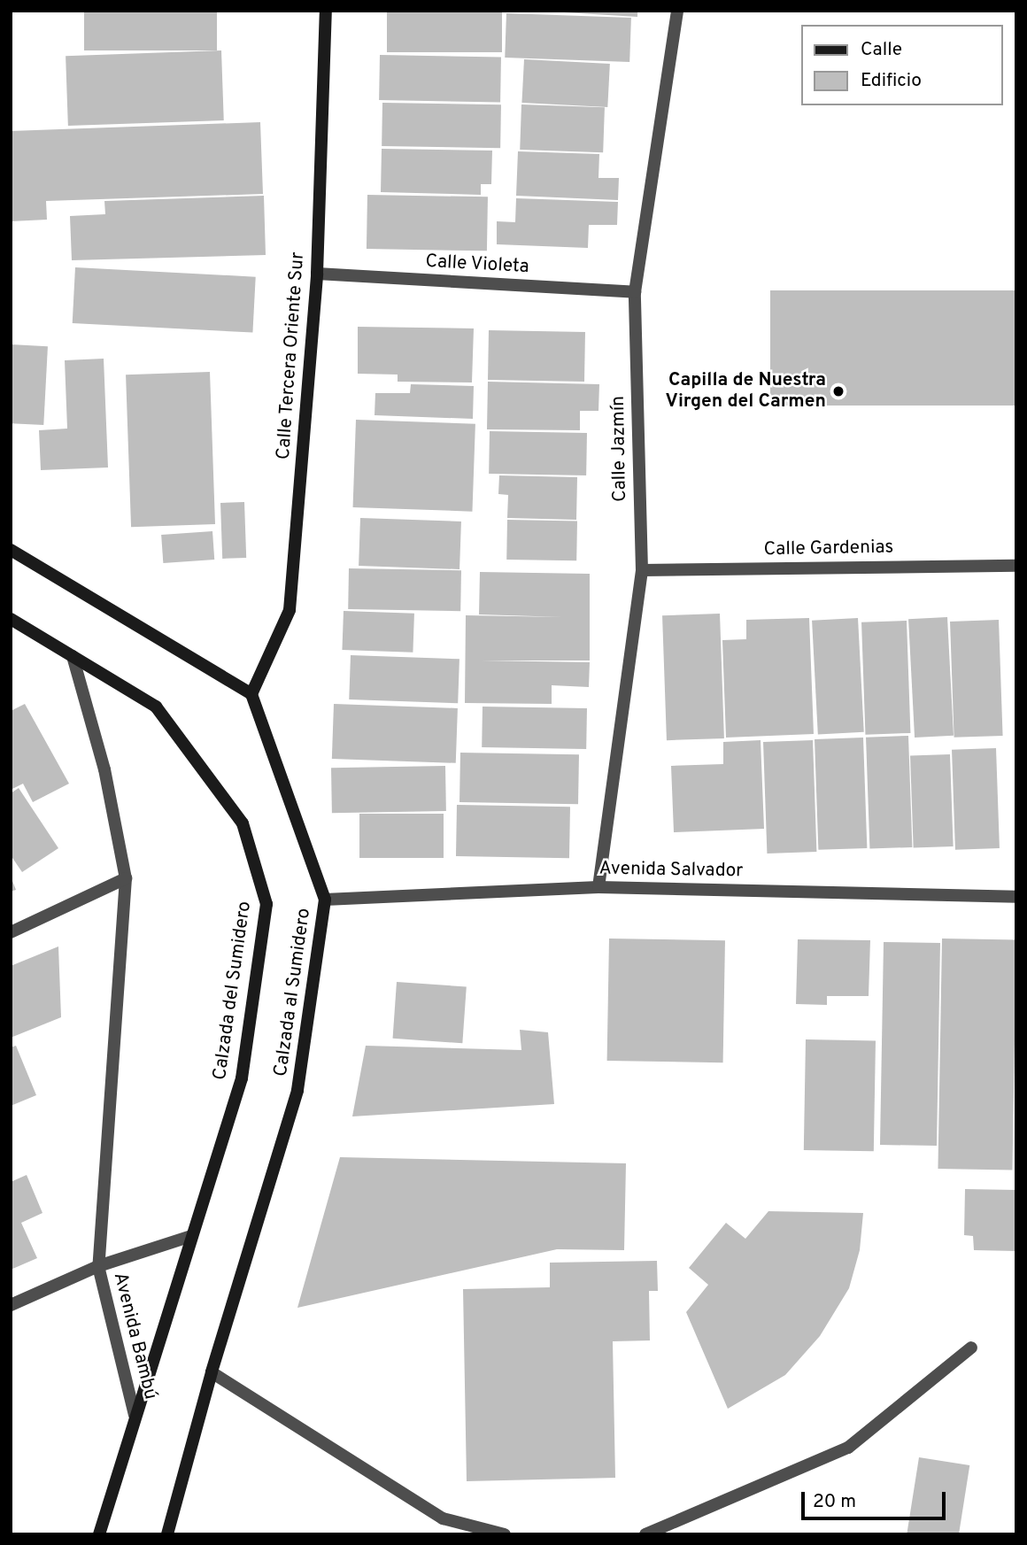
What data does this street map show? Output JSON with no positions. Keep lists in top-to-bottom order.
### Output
{
  "streets": {
    "main road": ["Calle Tercera Oriente Sur", "Calzada del Sumidero", "Calzada al Sumidero"],
    "street": [
      "Calle Violeta",
      "Calle Jazmín",
      "Calle Gardenias",
      "Avenida Salvador",
      "Avenida Bambú"
    ]
  },
  "crossings": [
    ["Calle Violeta", "Calle Tercera Oriente Sur"],
    ["Calle Violeta", "Calle Jazmín"],
    ["Calle Tercera Oriente Sur", "Calzada al Sumidero"],
    ["Calle Jazmín", "Calle Gardenias"],
    ["Calle Jazmín", "Avenida Salvador"],
    ["Avenida Salvador", "Calzada al Sumidero"],
    ["Calzada del Sumidero", "Avenida Bambú"]
  ],
  "places": ["Capilla de Nuestra Virgen del Carmen"],
  "legend": ["Calle", "Edificio"],
  "scale_bar": "20 m"
}
